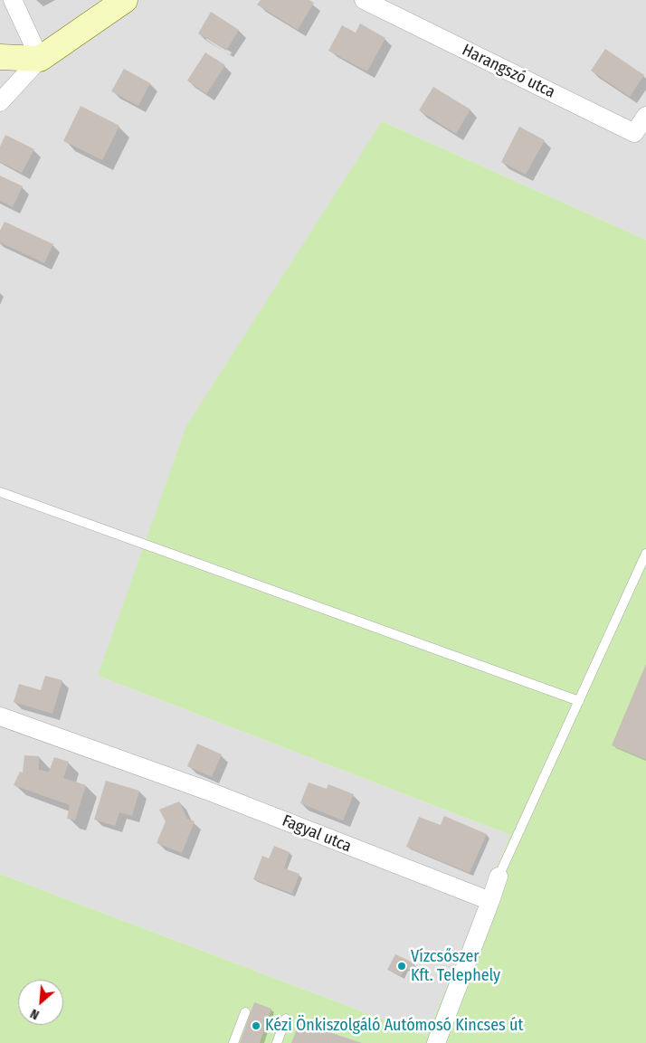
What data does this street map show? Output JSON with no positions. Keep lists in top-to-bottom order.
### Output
{
  "streets": {
    "street": ["Harangszó utca", "Fagyal utca"]
  },
  "places": ["Vízcsőszer Kft. Telephely", "Kézi Önkiszolgáló Autómosó Kincses út"],
  "north": "bottom left"
}
